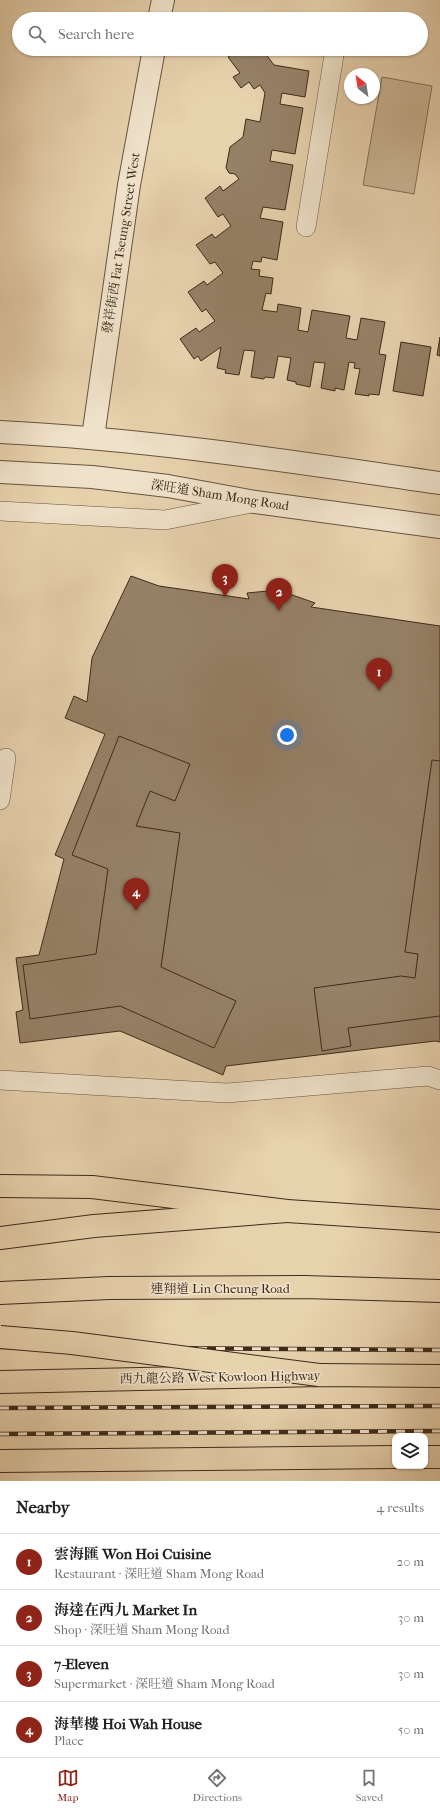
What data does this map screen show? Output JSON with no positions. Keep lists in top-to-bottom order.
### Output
{
  "streets": {
    "main road": ["連翔道 Lin Cheung Road", "西九龍公路 West Kowloon Highway"],
    "street": ["發祥街西 Fat Tseung Street West", "深旺道 Sham Mong Road"]
  },
  "north": "top left",
  "page": {
    "search": "Search here",
    "pins": [
      "3",
      "2",
      "1",
      "4"
    ],
    "heading": ["Nearby", "4 results"],
    "list": [
      {
        "mark": "1",
        "name": "雲海匯 Won Hoi Cuisine",
        "note": "Restaurant · 深旺道 Sham Mong Road",
        "value": "20 m"
      },
      {
        "mark": "2",
        "name": "海達在西九 Market In",
        "note": "Shop · 深旺道 Sham Mong Road",
        "value": "30 m"
      },
      {
        "mark": "3",
        "name": "7-Eleven",
        "note": "Supermarket · 深旺道 Sham Mong Road",
        "value": "30 m"
      },
      {
        "mark": "4",
        "name": "海華樓 Hoi Wah House",
        "note": "Place",
        "value": "50 m"
      }
    ],
    "nav": ["Map", "Directions", "Saved"]
  }
}
